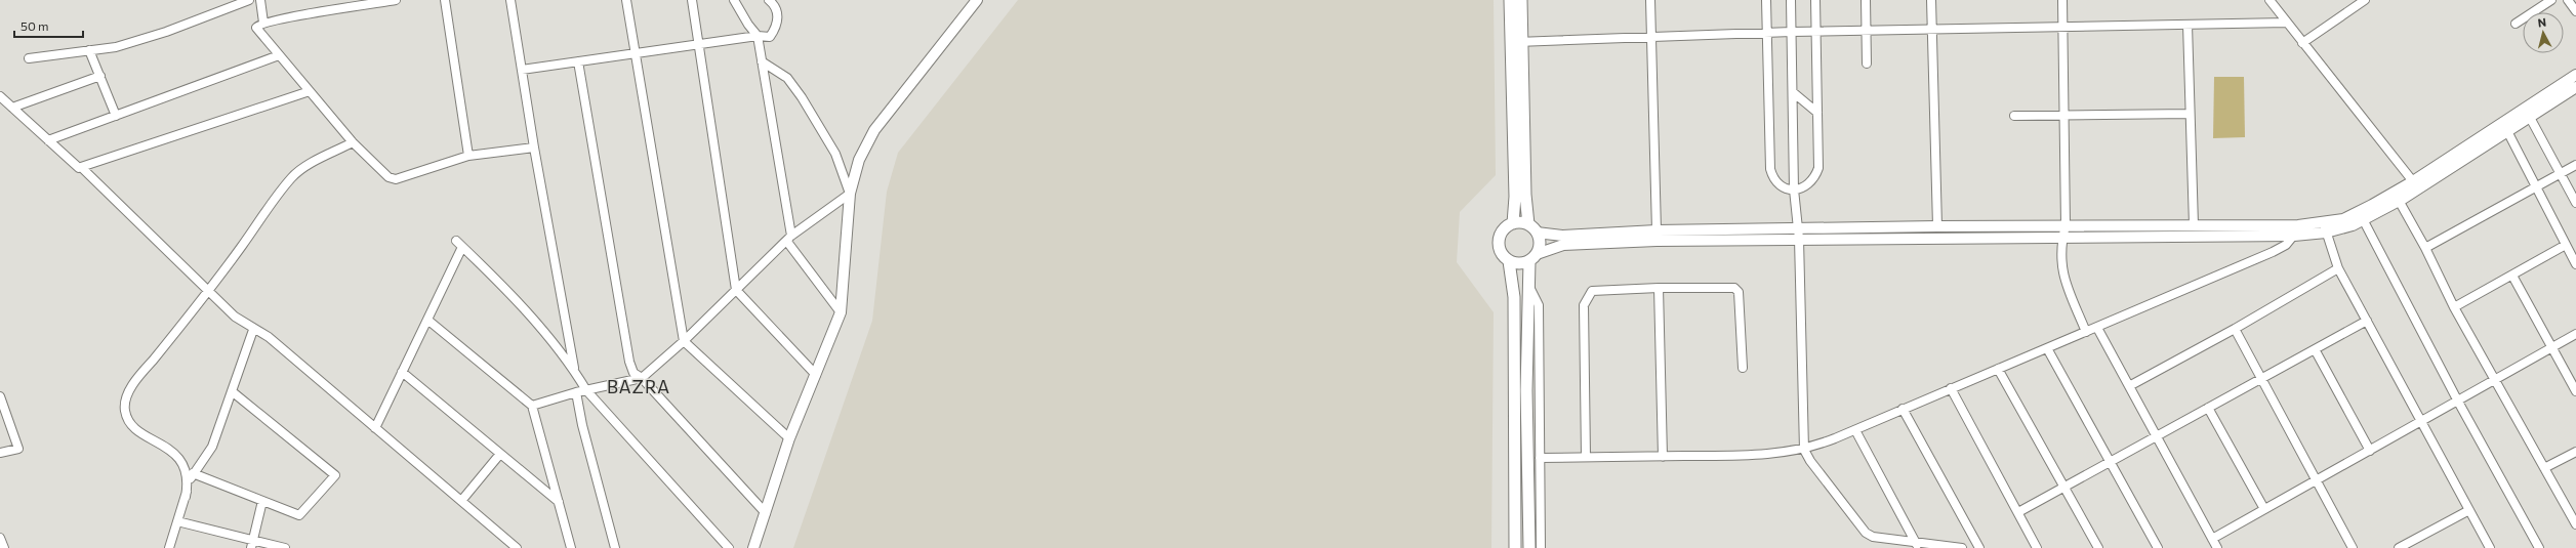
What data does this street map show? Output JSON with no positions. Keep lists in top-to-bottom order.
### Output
{
  "districts": ["BAZRA"],
  "scale_bar": "50 m",
  "north": "top"
}
